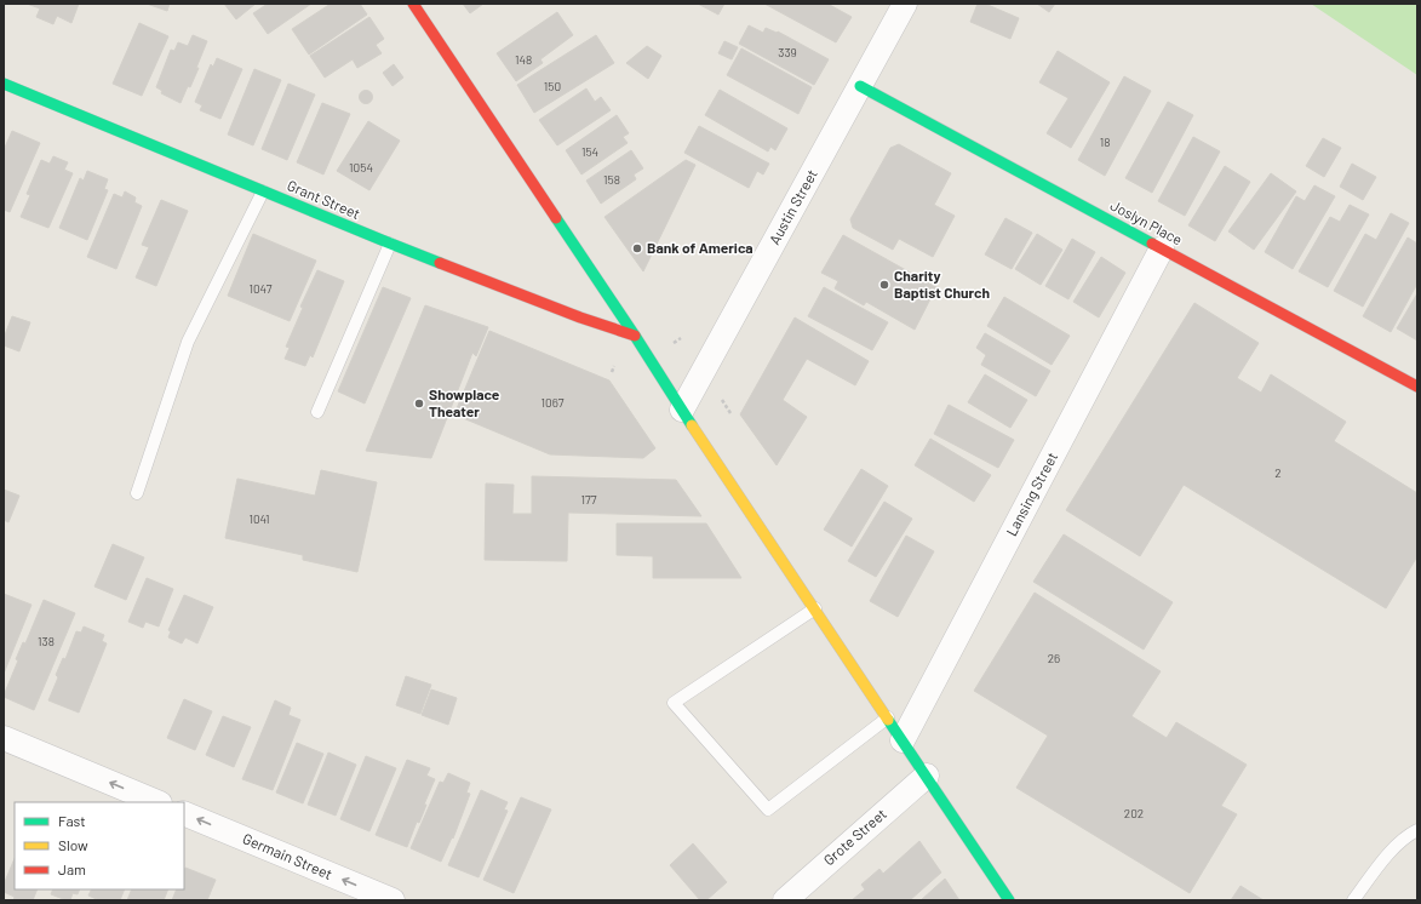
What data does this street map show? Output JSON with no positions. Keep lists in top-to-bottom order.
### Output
{
  "streets": {
    "street": [
      "Grant Street",
      "Austin Street",
      "Joslyn Place",
      "Lansing Street",
      "Grote Street",
      "Germain Street"
    ]
  },
  "crossings": [
    ["Austin Street", "Joslyn Place"],
    ["Joslyn Place", "Lansing Street"]
  ],
  "one_way": ["Germain Street"],
  "places": ["Bank of America", "Charity Baptist Church", "Showplace Theater"],
  "house_numbers": [
    "339",
    "148",
    "150",
    "18",
    "154",
    "1054",
    "158",
    "1047",
    "1067",
    "2",
    "177",
    "1041",
    "138",
    "26",
    "202"
  ],
  "legend": ["Fast", "Slow", "Jam"]
}
